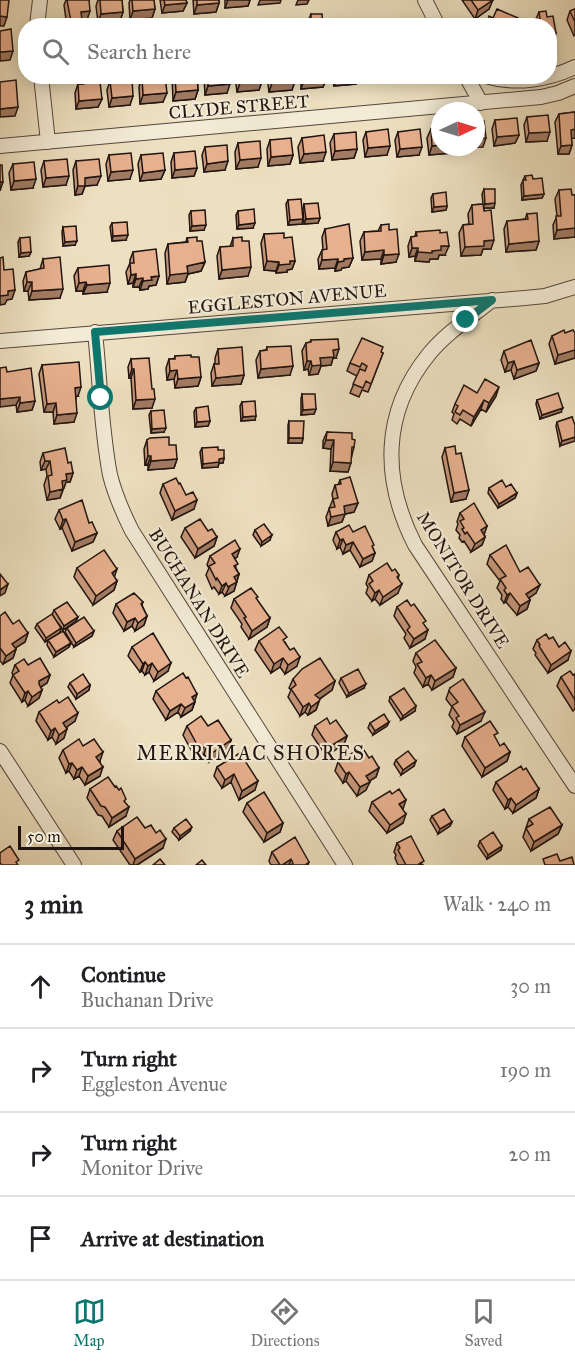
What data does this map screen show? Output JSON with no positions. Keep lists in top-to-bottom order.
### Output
{
  "streets": {
    "street": [
      "CLYDE STREET",
      "EGGLESTON AVENUE",
      "MONITOR DRIVE",
      "BUCHANAN DRIVE"
    ]
  },
  "crossings": [
    ["EGGLESTON AVENUE", "MONITOR DRIVE"],
    ["EGGLESTON AVENUE", "BUCHANAN DRIVE"]
  ],
  "districts": ["MERRIMAC SHORES"],
  "scale_bar": "50 m",
  "north": "right",
  "page": {
    "search": "Search here",
    "scale": "50 m",
    "heading": ["3 min", "Walk · 240 m"],
    "list": [
      ["Continue", "Buchanan Drive", "30 m"],
      ["Turn right", "Eggleston Avenue", "190 m"],
      ["Turn right", "Monitor Drive", "20 m"],
      "Arrive at destination"
    ],
    "nav": ["Map", "Directions", "Saved"]
  }
}
